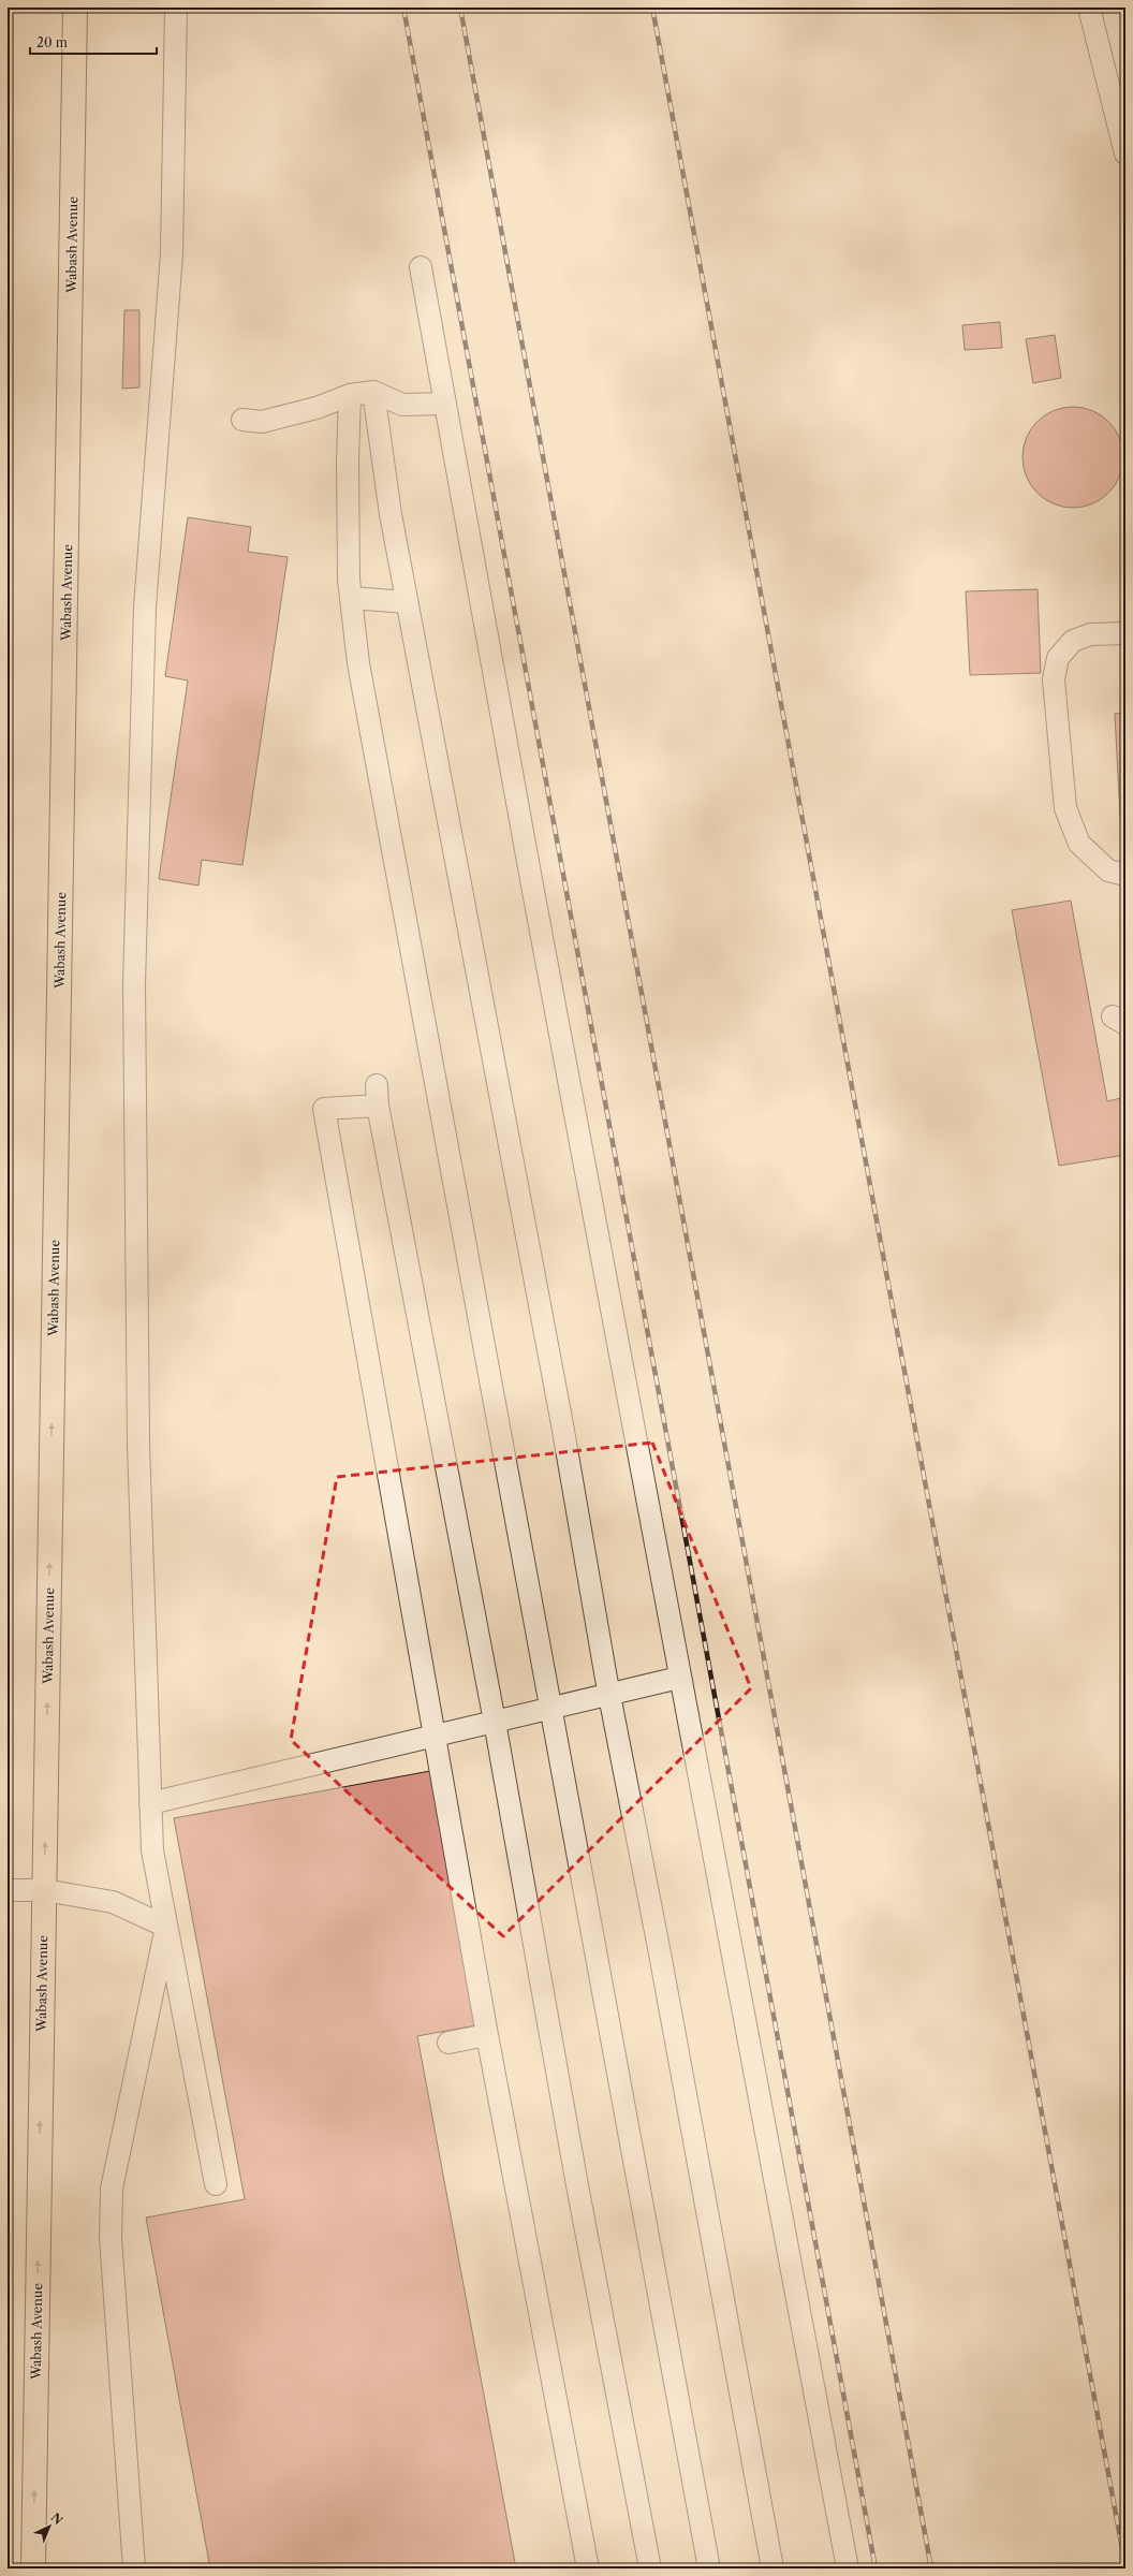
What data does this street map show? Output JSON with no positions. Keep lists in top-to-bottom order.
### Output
{
  "streets": {
    "main road": ["Wabash Avenue"]
  },
  "one_way": ["Wabash Avenue"],
  "scale_bar": "20 m",
  "north": "top right"
}
